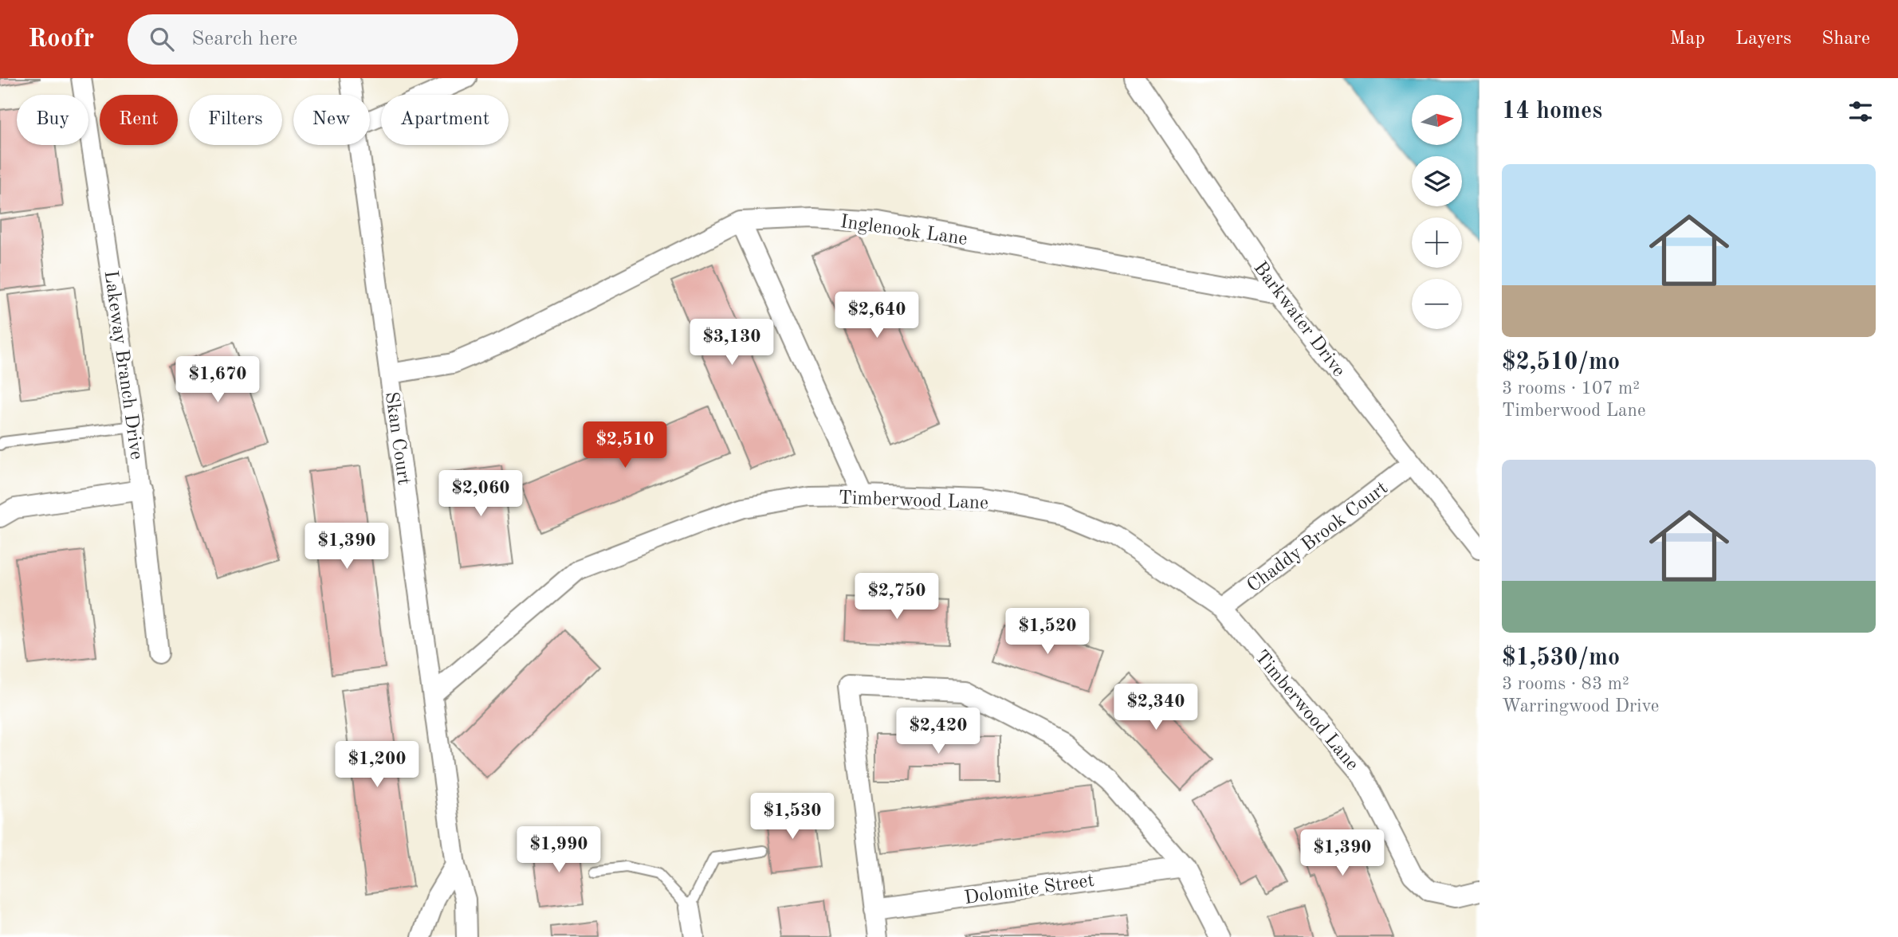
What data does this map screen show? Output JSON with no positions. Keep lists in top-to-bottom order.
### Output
{
  "streets": {
    "street": [
      "Inglenook Lane",
      "Barkwater Drive",
      "Lakeway Branch Drive",
      "Skan Court",
      "Timberwood Lane",
      "Chaddy Brook Court",
      "Dolomite Street"
    ]
  },
  "crossings": [
    ["Inglenook Lane", "Barkwater Drive"],
    ["Inglenook Lane", "Skan Court"],
    ["Barkwater Drive", "Chaddy Brook Court"],
    ["Skan Court", "Timberwood Lane"],
    ["Timberwood Lane", "Chaddy Brook Court"]
  ],
  "north": "right",
  "page": {
    "header": "Roofr",
    "search": "Search here",
    "nav": ["Map", "Layers", "Share"],
    "heading": "14 homes",
    "map_buttons": ["+", "−"],
    "chip": [
      "Buy",
      "Rent",
      "Filters",
      "New",
      "Apartment"
    ],
    "list": [
      {
        "name": "$2,510/mo",
        "note": "3 rooms · 107 m² · Timberwood Lane"
      },
      {
        "name": "$1,530/mo",
        "note": "3 rooms · 83 m² · Warringwood Drive"
      }
    ],
    "price": [
      "$2,640",
      "$3,130",
      "$1,670",
      "$2,510",
      "$2,060",
      "$1,390",
      "$2,750",
      "$1,520",
      "$2,340",
      "$2,420",
      "$1,200",
      "$1,530",
      "$1,990",
      "$1,390"
    ]
  }
}
